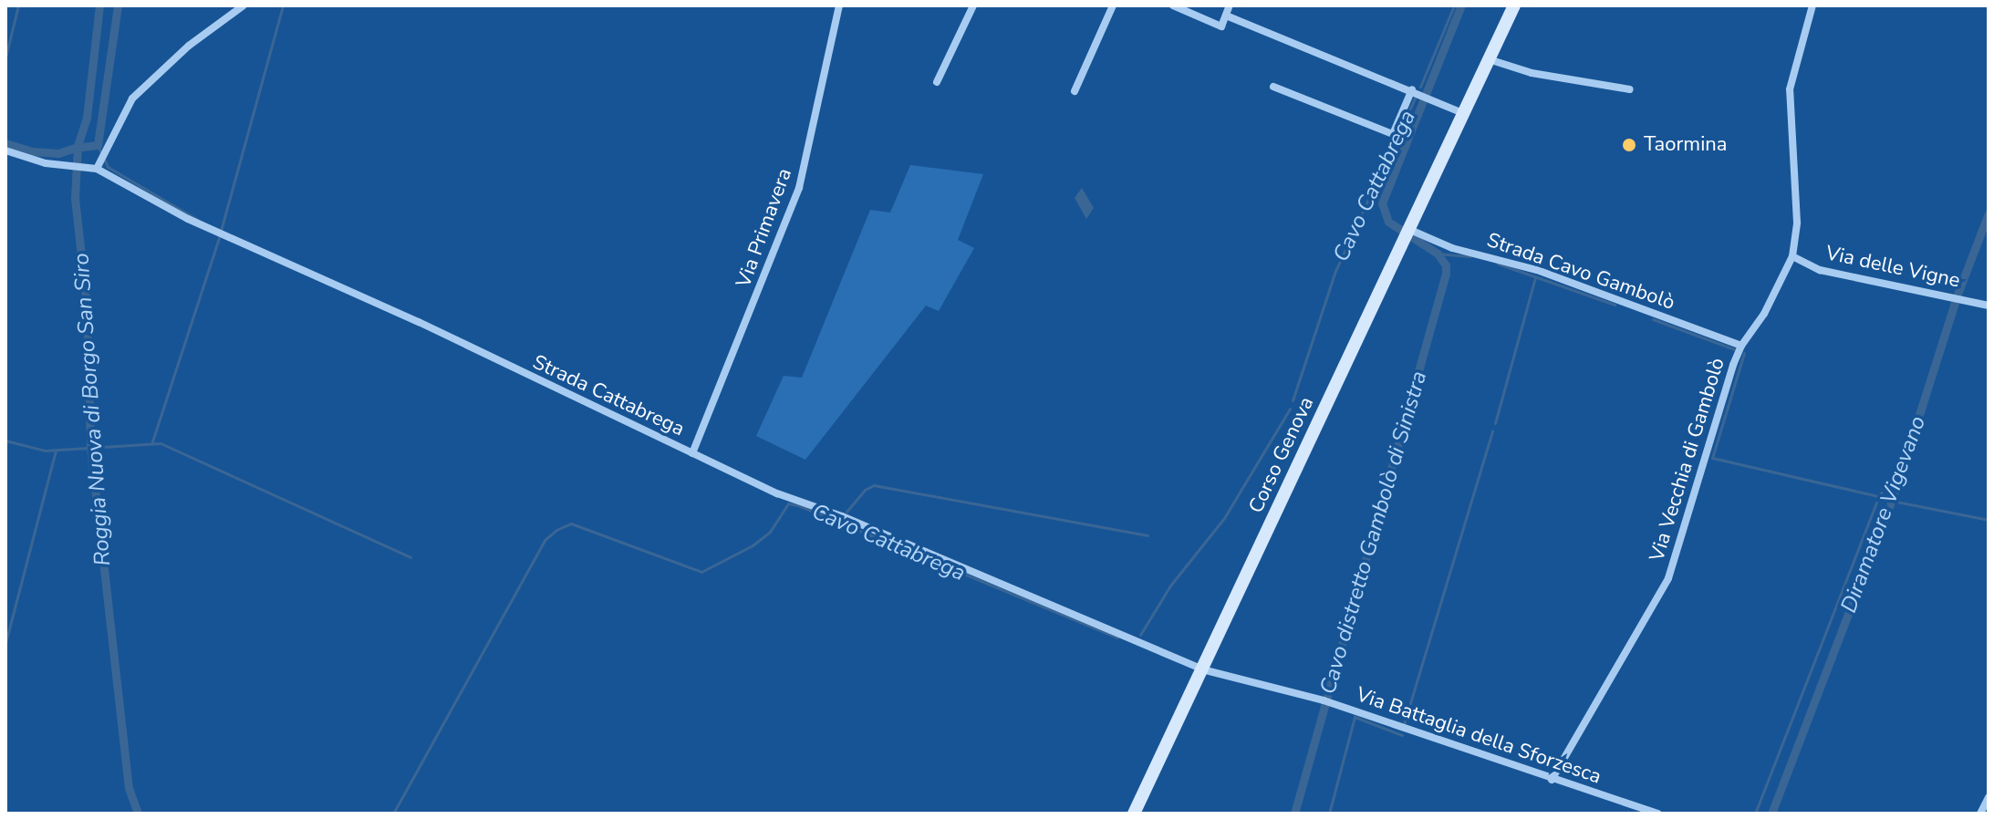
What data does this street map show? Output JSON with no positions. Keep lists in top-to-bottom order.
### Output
{
  "streets": {
    "main road": ["Corso Genova"],
    "street": [
      "Via Primavera",
      "Via delle Vigne",
      "Strada Cavo Gambolò",
      "Strada Cattabrega",
      "Via Vecchia di Gambolò",
      "Via Battaglia della Sforzesca"
    ]
  },
  "crossings": [
    ["Via Primavera", "Strada Cattabrega"],
    ["Via delle Vigne", "Via Vecchia di Gambolò"],
    ["Strada Cavo Gambolò", "Corso Genova"],
    ["Strada Cavo Gambolò", "Via Vecchia di Gambolò"],
    ["Strada Cattabrega", "Corso Genova"],
    ["Strada Cattabrega", "Via Battaglia della Sforzesca"],
    ["Corso Genova", "Via Battaglia della Sforzesca"],
    ["Via Vecchia di Gambolò", "Via Battaglia della Sforzesca"]
  ],
  "water": [
    "Cavo Cattabrega",
    "Roggia Nuova di Borgo San Siro",
    "Diramatore Vigevano",
    "Cavo distretto Gambolò di Sinistra"
  ],
  "places": ["Taormina"]
}
